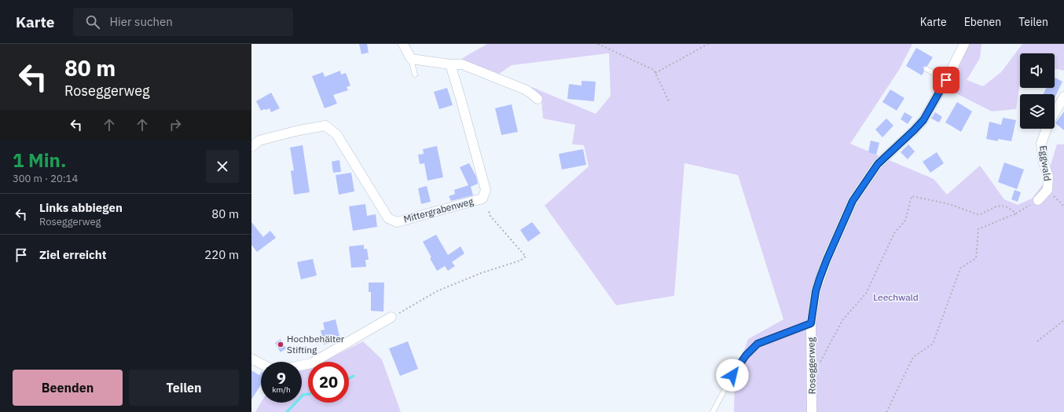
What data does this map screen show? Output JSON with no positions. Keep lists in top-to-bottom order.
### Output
{
  "streets": {
    "street": ["Eggwald", "Mittergrabenweg", "Roseggerweg"]
  },
  "parks": ["Leechwald"],
  "places": ["Hochbehälter Stifting"],
  "page": {
    "header": "Karte",
    "search": "Hier suchen",
    "nav": ["Karte", "Ebenen", "Teilen"],
    "turn": ["80 m", "Roseggerweg"],
    "heading": ["1 Min.", "300 m · 20:14"],
    "list": [
      {
        "name": "Links abbiegen",
        "note": "Roseggerweg",
        "value": "80 m"
      },
      {
        "name": "Ziel erreicht",
        "value": "220 m"
      }
    ],
    "speed": "9 km/h",
    "limit": "20",
    "buttons": ["Beenden", "Teilen"]
  }
}
